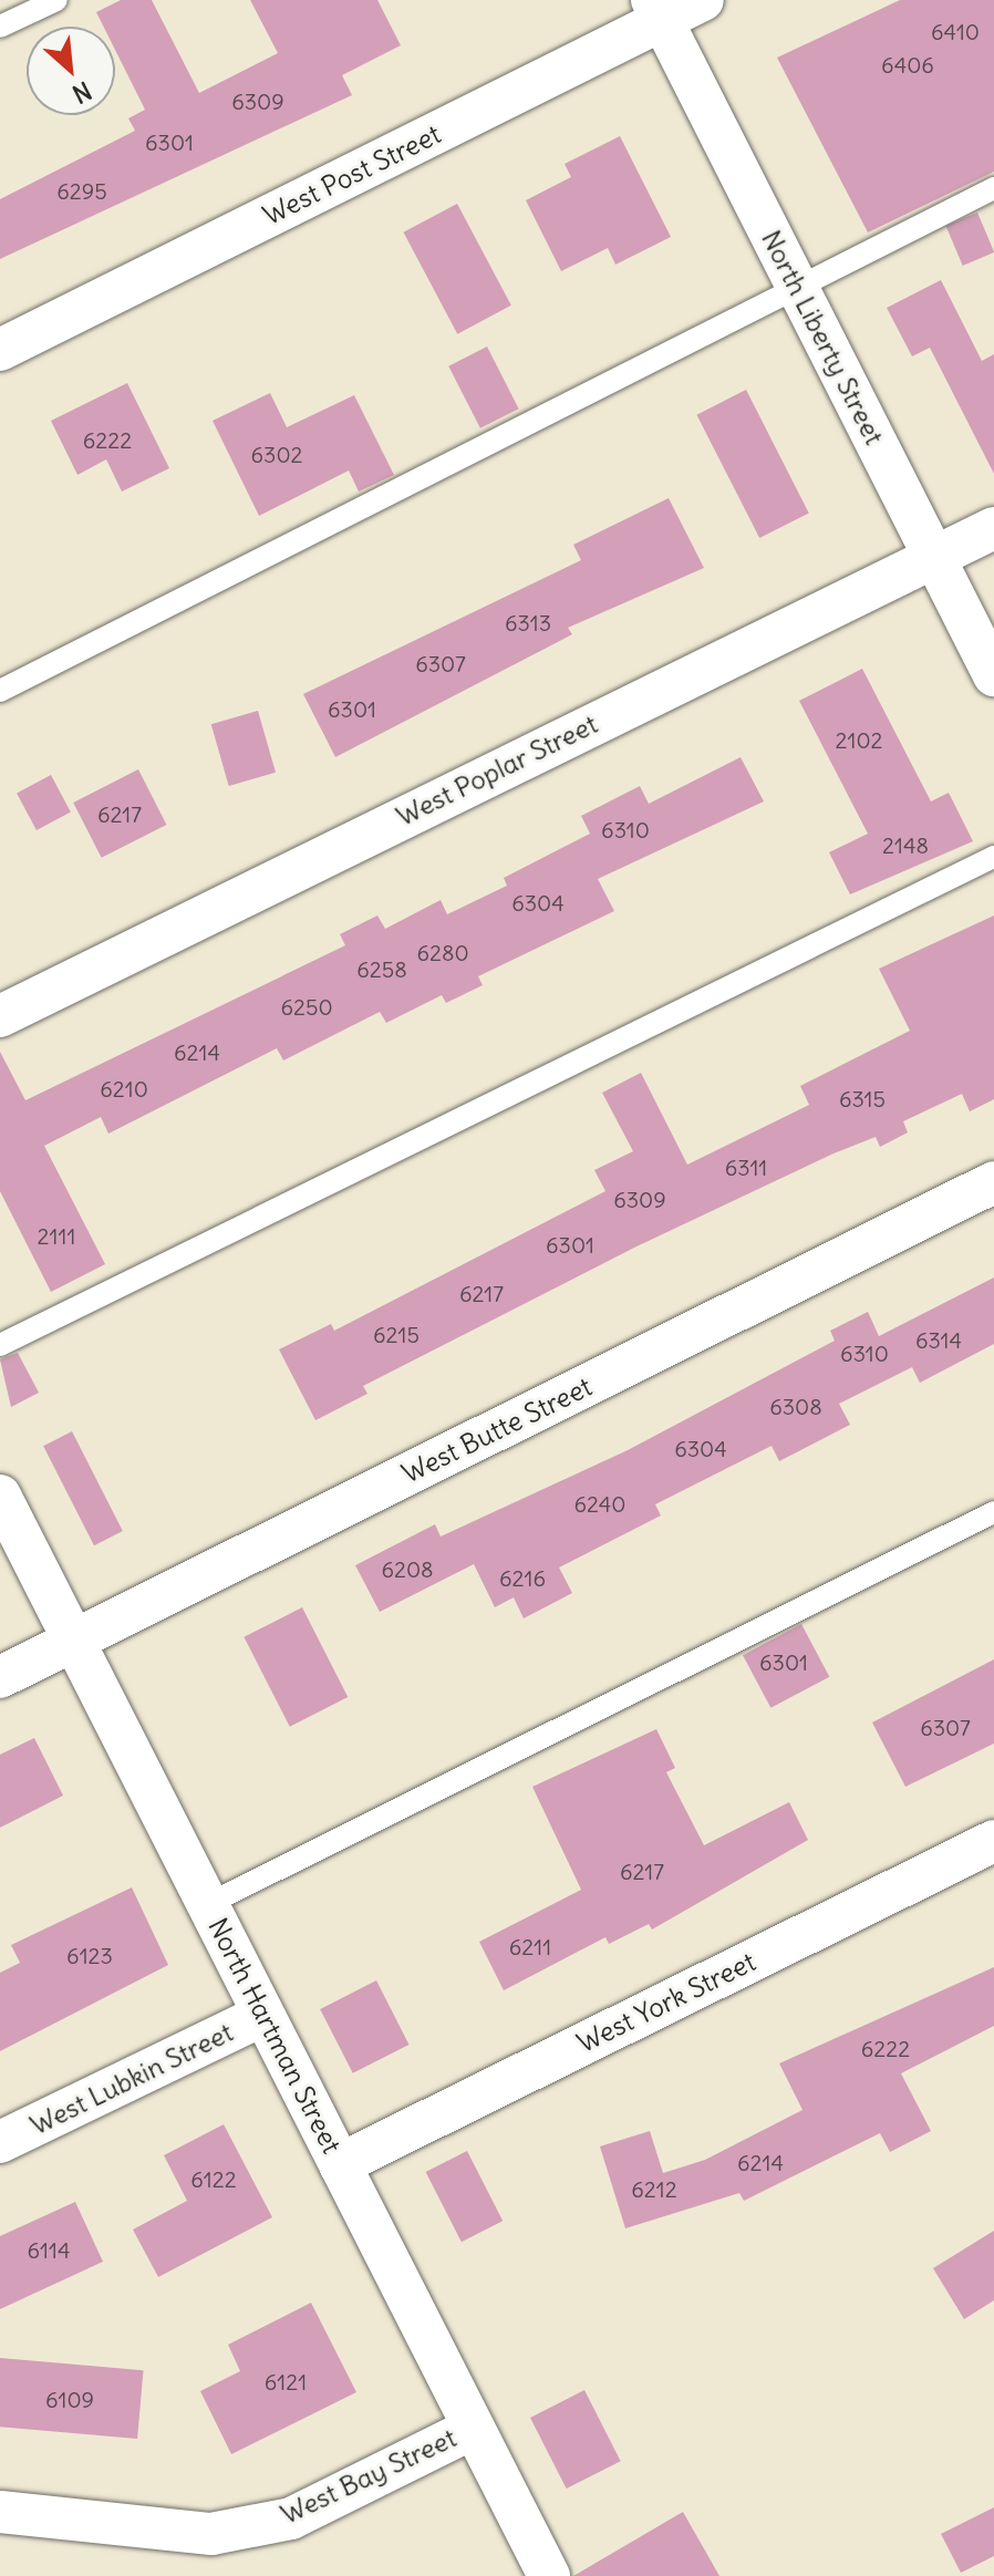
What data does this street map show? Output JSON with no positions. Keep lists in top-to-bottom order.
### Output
{
  "streets": {
    "street": [
      "West Post Street",
      "North Liberty Street",
      "West Poplar Street",
      "West Butte Street",
      "West York Street",
      "North Hartman Street",
      "West Lubkin Street",
      "West Bay Street"
    ]
  },
  "crossings": [
    ["West Post Street", "North Liberty Street"],
    ["North Liberty Street", "West Poplar Street"],
    ["West Butte Street", "North Hartman Street"],
    ["West York Street", "North Hartman Street"],
    ["North Hartman Street", "West Lubkin Street"],
    ["North Hartman Street", "West Bay Street"]
  ],
  "house_numbers": [
    "6410",
    "6406",
    "6309",
    "6301",
    "6295",
    "6222",
    "6302",
    "6313",
    "6307",
    "6301",
    "2102",
    "6217",
    "6310",
    "2148",
    "6304",
    "6280",
    "6258",
    "6250",
    "6214",
    "6210",
    "6315",
    "6311",
    "6309",
    "2111",
    "6301",
    "6217",
    "6215",
    "6314",
    "6310",
    "6308",
    "6304",
    "6240",
    "6208",
    "6216",
    "6301",
    "6307",
    "6217",
    "6211",
    "6123",
    "6222",
    "6214",
    "6122",
    "6212",
    "6114",
    "6121",
    "6109"
  ],
  "north": "bottom right"
}
